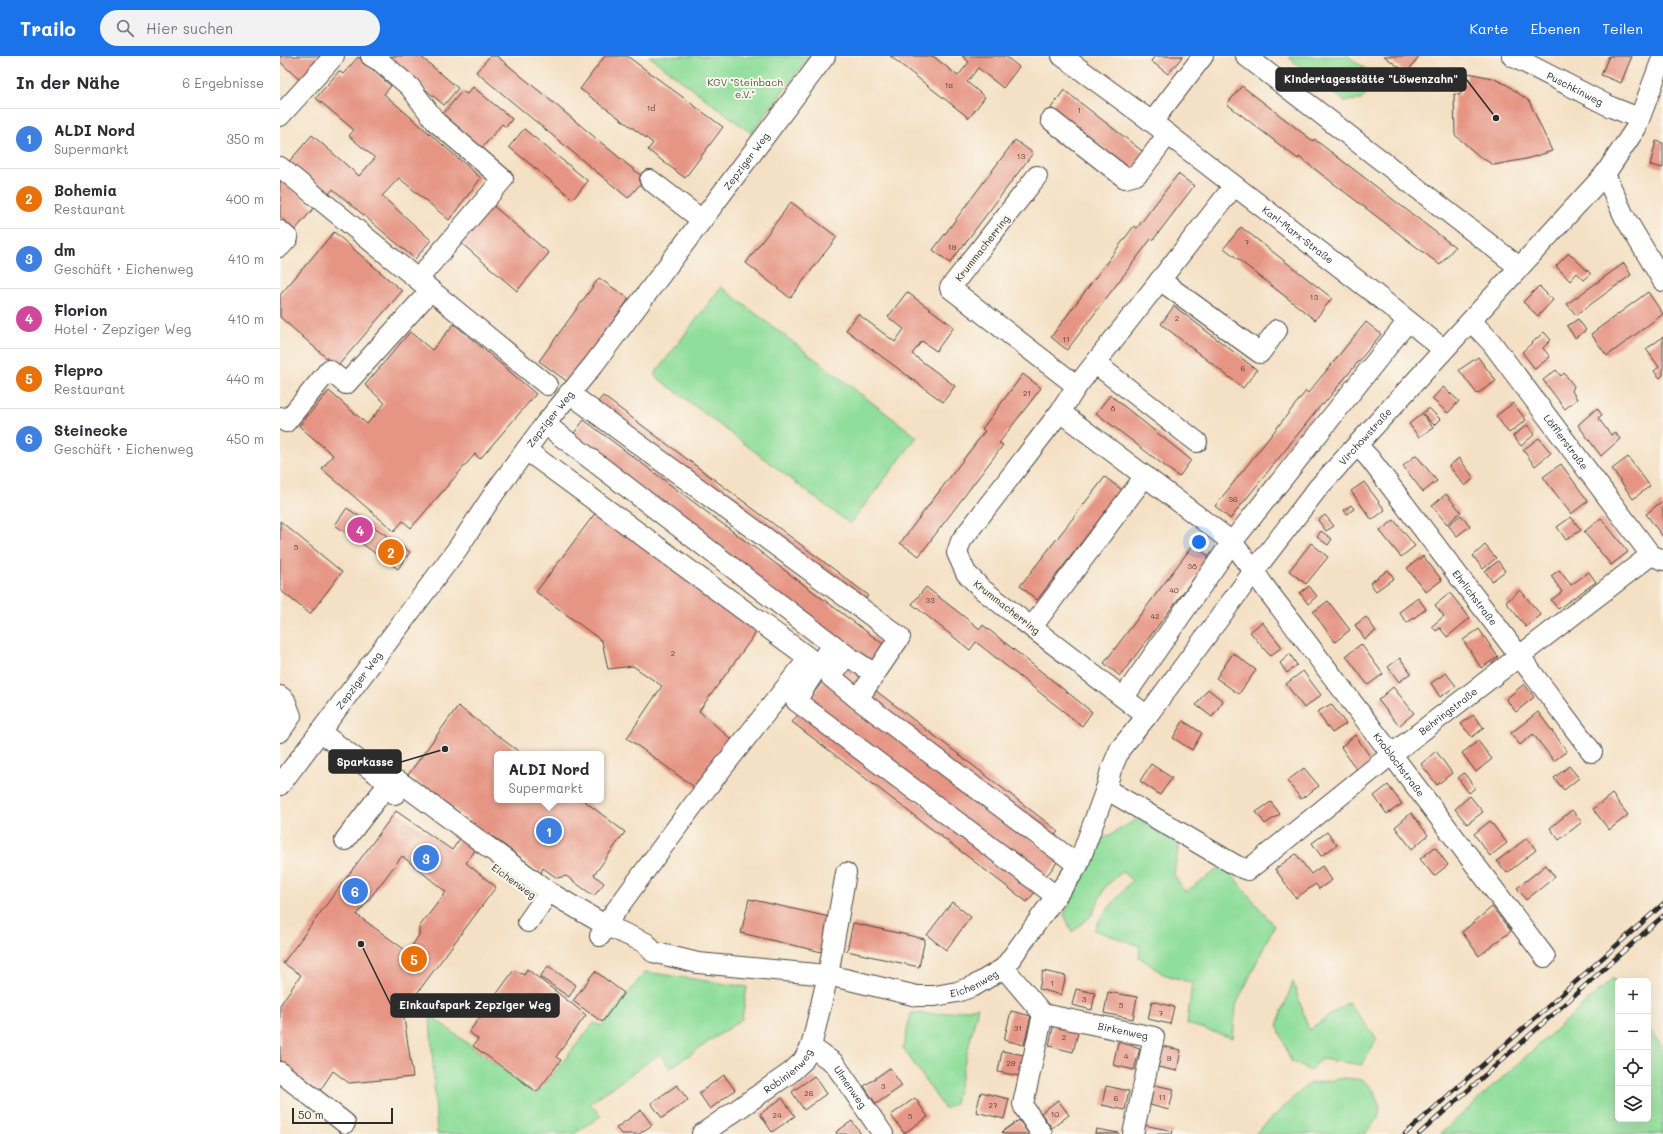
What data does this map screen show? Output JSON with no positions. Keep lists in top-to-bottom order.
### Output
{
  "streets": {
    "street": [
      "Puschkinweg",
      "Zepziger Weg",
      "Karl-Marx-Straße",
      "Krummacherring",
      "Virchowstraße",
      "Löfflerstraße",
      "Ehrlichstraße",
      "Behringstraße",
      "Knoblochstraße",
      "Eichenweg",
      "Birkenweg",
      "Robinienweg",
      "Ulmenweg"
    ]
  },
  "crossings": [
    ["Puschkinweg", "Virchowstraße"],
    ["Zepziger Weg", "Eichenweg"],
    ["Karl-Marx-Straße", "Krummacherring"],
    ["Karl-Marx-Straße", "Virchowstraße"],
    ["Krummacherring", "Virchowstraße"],
    ["Krummacherring", "Eichenweg"],
    ["Virchowstraße", "Löfflerstraße"],
    ["Virchowstraße", "Ehrlichstraße"],
    ["Virchowstraße", "Knoblochstraße"],
    ["Virchowstraße", "Eichenweg"],
    ["Löfflerstraße", "Behringstraße"],
    ["Ehrlichstraße", "Behringstraße"],
    ["Behringstraße", "Knoblochstraße"],
    ["Behringstraße", "Eichenweg"],
    ["Eichenweg", "Robinienweg"],
    ["Robinienweg", "Ulmenweg"]
  ],
  "parks": ["KGV \"Steinbach e.V.\""],
  "places": ["Kindertagesstätte \"Löwenzahn\"", "Sparkasse", "Einkaufspark Zepziger Weg"],
  "house_numbers": [
    "1a",
    "1d",
    "1",
    "13",
    "7",
    "19",
    "13",
    "2",
    "11",
    "6",
    "21",
    "8",
    "36",
    "5",
    "38",
    "40",
    "33",
    "42",
    "2",
    "1",
    "3",
    "5",
    "7",
    "31",
    "2",
    "4",
    "9",
    "29",
    "3",
    "26",
    "11",
    "6",
    "27",
    "10",
    "24",
    "5"
  ],
  "scale_bar": "50 m",
  "page": {
    "header": "Trailo",
    "search": "Hier suchen",
    "nav": ["Karte", "Ebenen", "Teilen"],
    "heading": ["In der Nähe", "6 Ergebnisse"],
    "list": [
      {
        "mark": "1",
        "name": "ALDI Nord",
        "note": "Supermarkt",
        "value": "350 m"
      },
      {
        "mark": "2",
        "name": "Bohemia",
        "note": "Restaurant",
        "value": "400 m"
      },
      {
        "mark": "3",
        "name": "dm",
        "note": "Geschäft · Eichenweg",
        "value": "410 m"
      },
      {
        "mark": "4",
        "name": "Florion",
        "note": "Hotel · Zepziger Weg",
        "value": "410 m"
      },
      {
        "mark": "5",
        "name": "Flepro",
        "note": "Restaurant",
        "value": "440 m"
      },
      {
        "mark": "6",
        "name": "Steinecke",
        "note": "Geschäft · Eichenweg",
        "value": "450 m"
      }
    ],
    "pins": [
      "4",
      "2",
      "1",
      "3",
      "6",
      "5"
    ],
    "popup": ["ALDI Nord", "Supermarkt"],
    "map_buttons": ["+", "−"],
    "scale": "50 m"
  }
}
